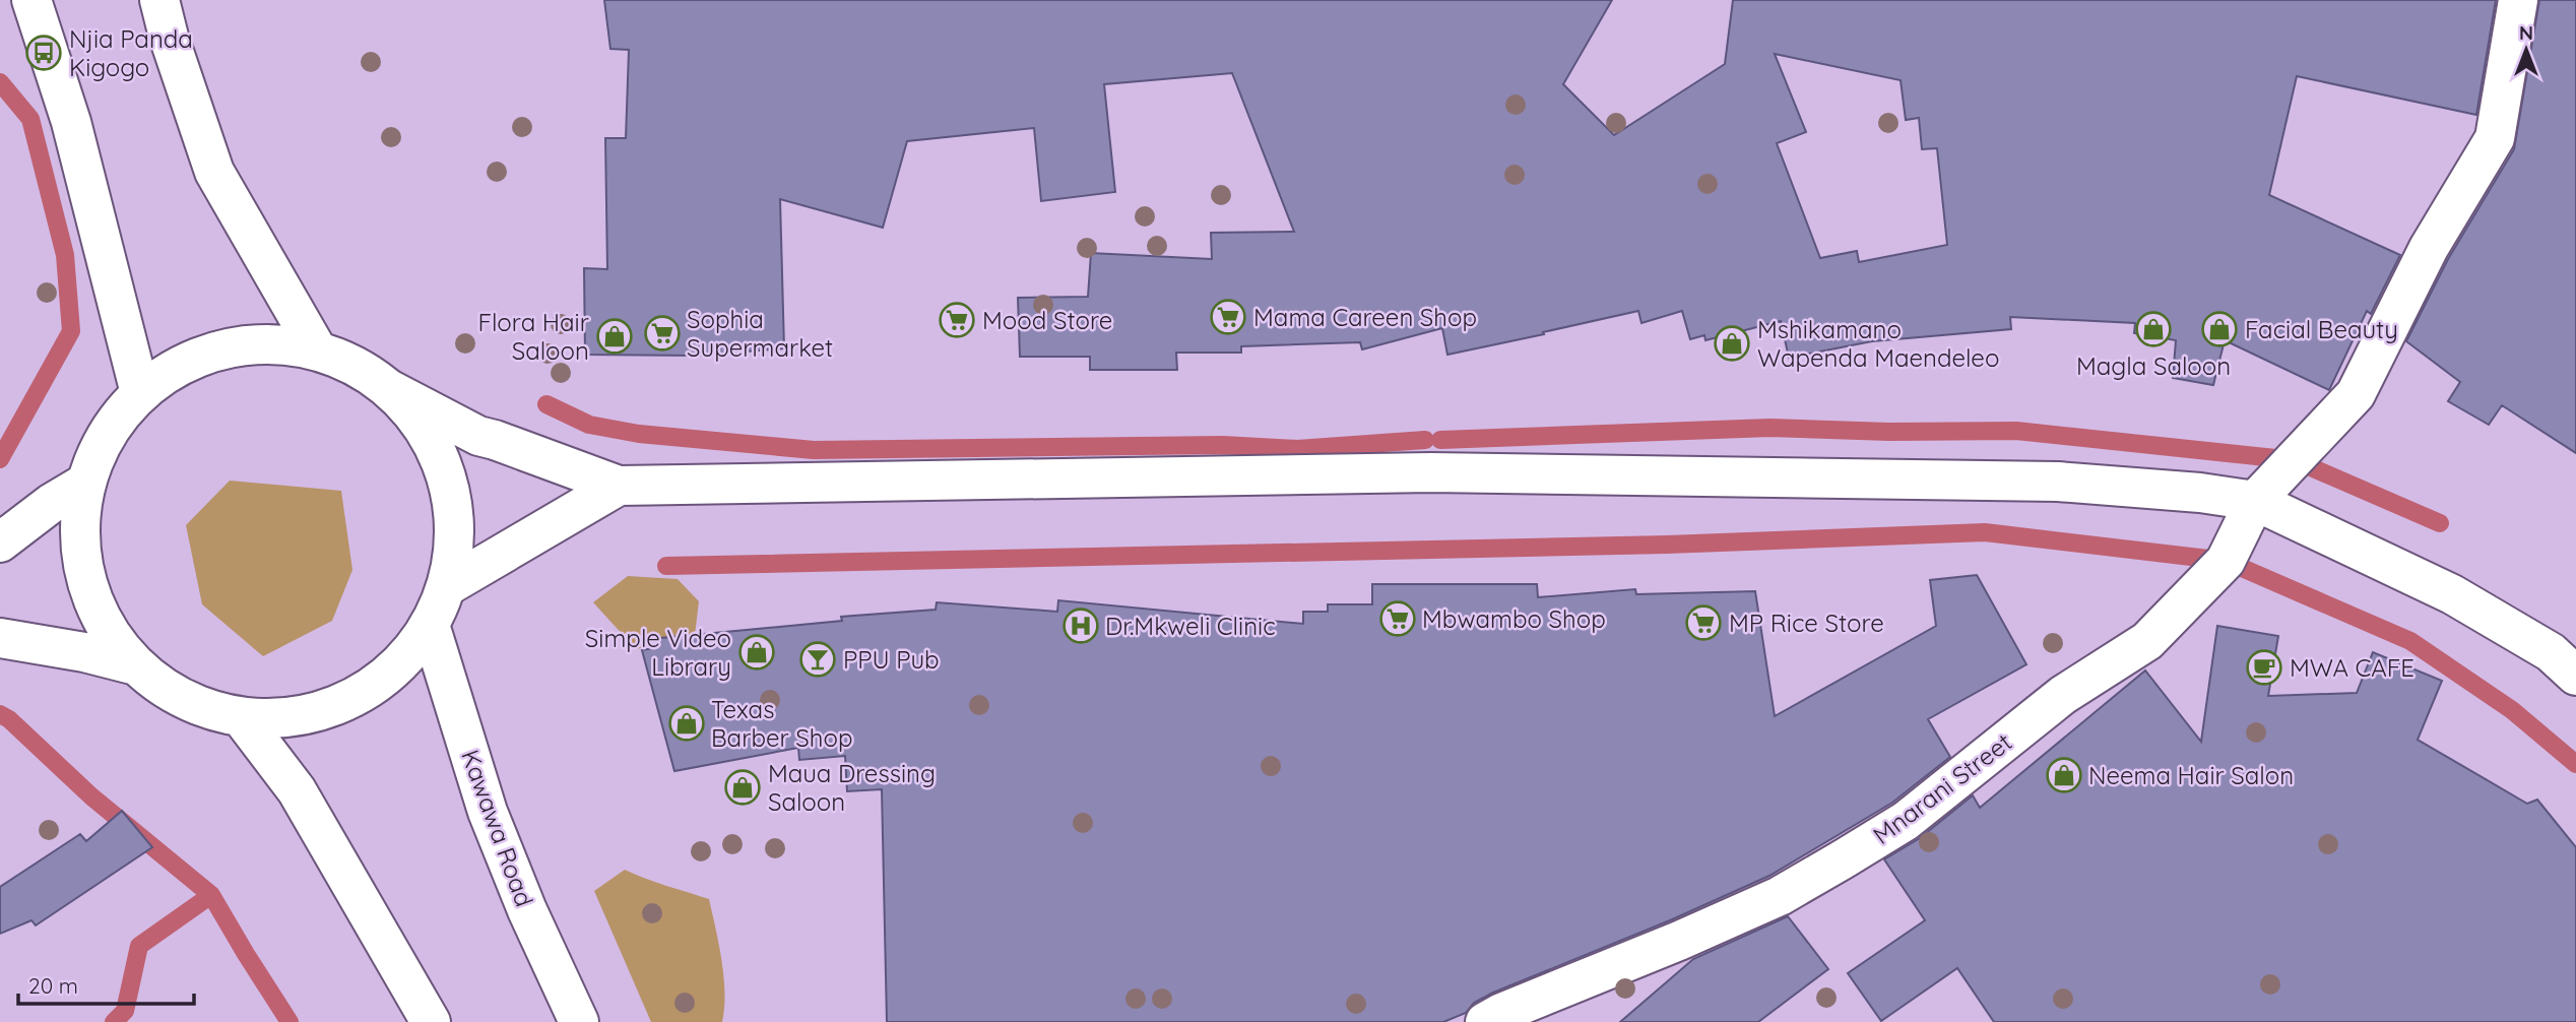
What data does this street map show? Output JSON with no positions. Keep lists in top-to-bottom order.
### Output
{
  "streets": {
    "street": ["Mnarani Street", "Kawawa Road"]
  },
  "places": {
    "bus stop": ["Njia Panda Kigogo"],
    "supermarket": [
      "Mama Careen Shop",
      "Mood Store",
      "Sophia Supermarket",
      "Mbwambo Shop",
      "MP Rice Store"
    ],
    "shop": [
      "Magla Saloon",
      "Facial Beauty",
      "Flora Hair Saloon",
      "Mshikamano Wapenda Maendeleo",
      "Simple Video Library",
      "Texas Barber Shop",
      "Neema Hair Salon",
      "Maua Dressing Saloon"
    ],
    "hospital": ["Dr.Mkweli Clinic"],
    "bar": ["PPU Pub"],
    "cafe": ["MWA CAFE"]
  },
  "scale_bar": "20 m",
  "north": "top"
}
